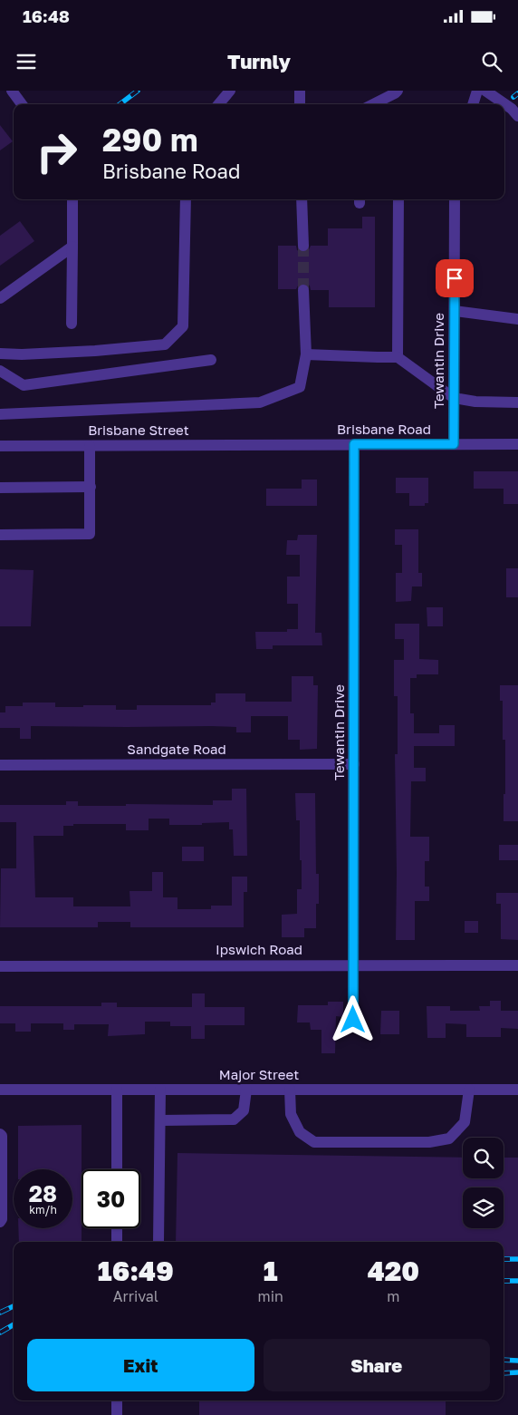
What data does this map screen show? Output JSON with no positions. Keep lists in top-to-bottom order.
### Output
{
  "streets": {
    "street": [
      "Tewantin Drive",
      "Brisbane Road",
      "Brisbane Street",
      "Sandgate Road",
      "Ipswich Road",
      "Major Street"
    ]
  },
  "crossings": [
    ["Tewantin Drive", "Brisbane Road"],
    ["Tewantin Drive", "Sandgate Road"],
    ["Tewantin Drive", "Ipswich Road"],
    ["Brisbane Road", "Brisbane Street"]
  ],
  "page": {
    "status": "16:48",
    "header": "Turnly",
    "turn": ["290 m", "Brisbane Road"],
    "speed": "28 km/h",
    "limit": "30",
    "eta": [
      "16:49",
      "Arrival",
      "1",
      "min",
      "420",
      "m"
    ],
    "buttons": ["Exit", "Share"]
  }
}
